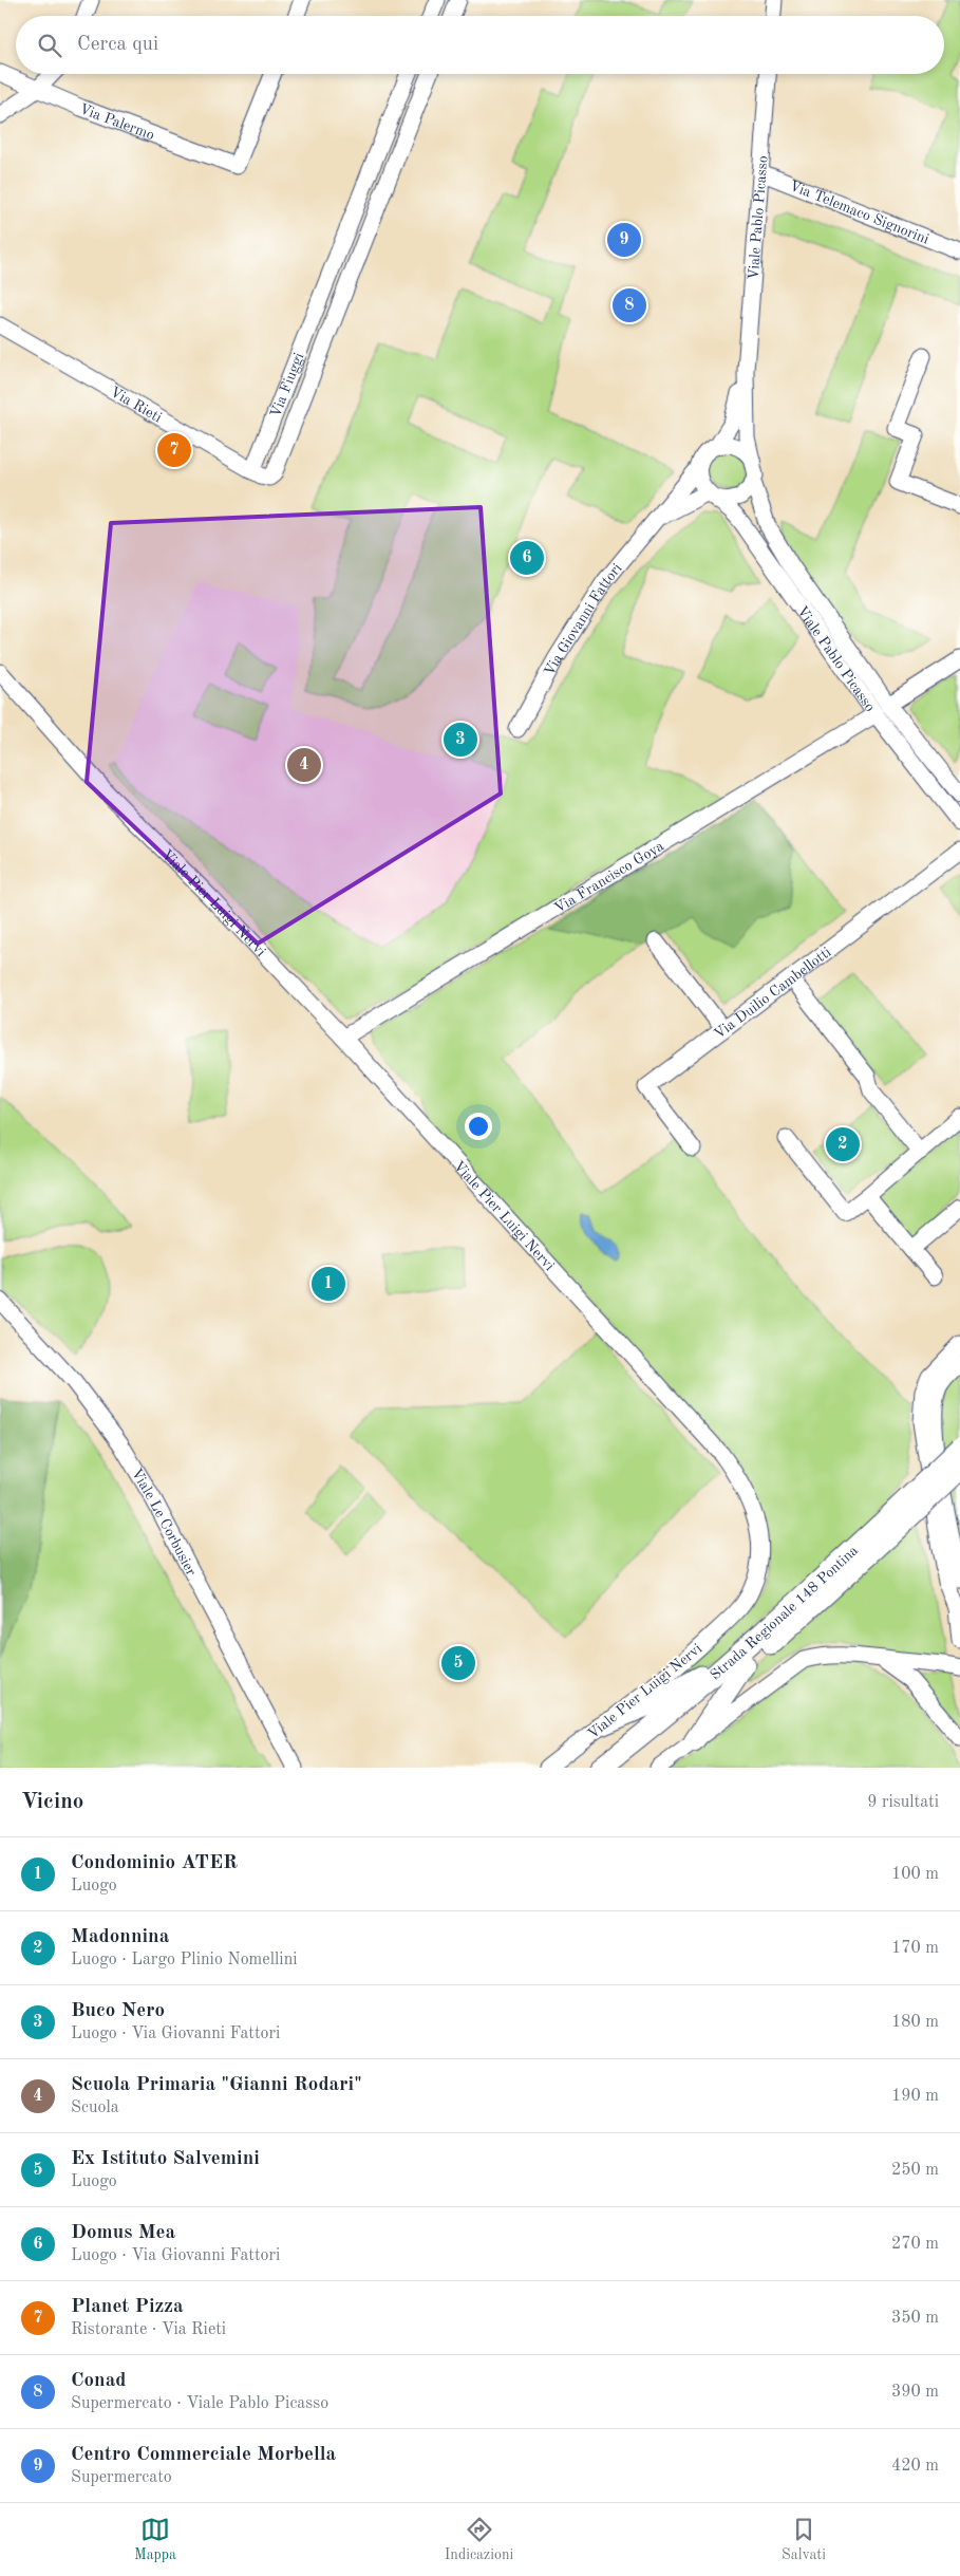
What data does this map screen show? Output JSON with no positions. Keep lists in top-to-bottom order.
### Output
{
  "streets": {
    "main road": ["Strada Regionale 148 Pontina"],
    "street": [
      "Via Palermo",
      "Via Telemaco Signorini",
      "Viale Pablo Picasso",
      "Via Fiuggi",
      "Via Rieti",
      "Via Giovanni Fattori",
      "Via Francisco Goya",
      "Viale Pier Luigi Nervi",
      "Via Duilio Cambellotti",
      "Viale Le Corbusier"
    ]
  },
  "crossings": [
    ["Via Telemaco Signorini", "Viale Pablo Picasso"],
    ["Viale Pablo Picasso", "Via Giovanni Fattori"],
    ["Viale Pablo Picasso", "Via Francisco Goya"],
    ["Via Fiuggi", "Via Rieti"],
    ["Via Francisco Goya", "Viale Pier Luigi Nervi"]
  ],
  "page": {
    "search": "Cerca qui",
    "pins": [
      "9",
      "8",
      "7",
      "6",
      "3",
      "4",
      "2",
      "1",
      "5"
    ],
    "heading": ["Vicino", "9 risultati"],
    "list": [
      {
        "mark": "1",
        "name": "Condominio ATER",
        "note": "Luogo",
        "value": "100 m"
      },
      {
        "mark": "2",
        "name": "Madonnina",
        "note": "Luogo · Largo Plinio Nomellini",
        "value": "170 m"
      },
      {
        "mark": "3",
        "name": "Buco Nero",
        "note": "Luogo · Via Giovanni Fattori",
        "value": "180 m"
      },
      {
        "mark": "4",
        "name": "Scuola Primaria \"Gianni Rodari\"",
        "note": "Scuola",
        "value": "190 m"
      },
      {
        "mark": "5",
        "name": "Ex Istituto Salvemini",
        "note": "Luogo",
        "value": "250 m"
      },
      {
        "mark": "6",
        "name": "Domus Mea",
        "note": "Luogo · Via Giovanni Fattori",
        "value": "270 m"
      },
      {
        "mark": "7",
        "name": "Planet Pizza",
        "note": "Ristorante · Via Rieti",
        "value": "350 m"
      },
      {
        "mark": "8",
        "name": "Conad",
        "note": "Supermercato · Viale Pablo Picasso",
        "value": "390 m"
      },
      {
        "mark": "9",
        "name": "Centro Commerciale Morbella",
        "note": "Supermercato",
        "value": "420 m"
      }
    ],
    "nav": ["Mappa", "Indicazioni", "Salvati"]
  }
}
